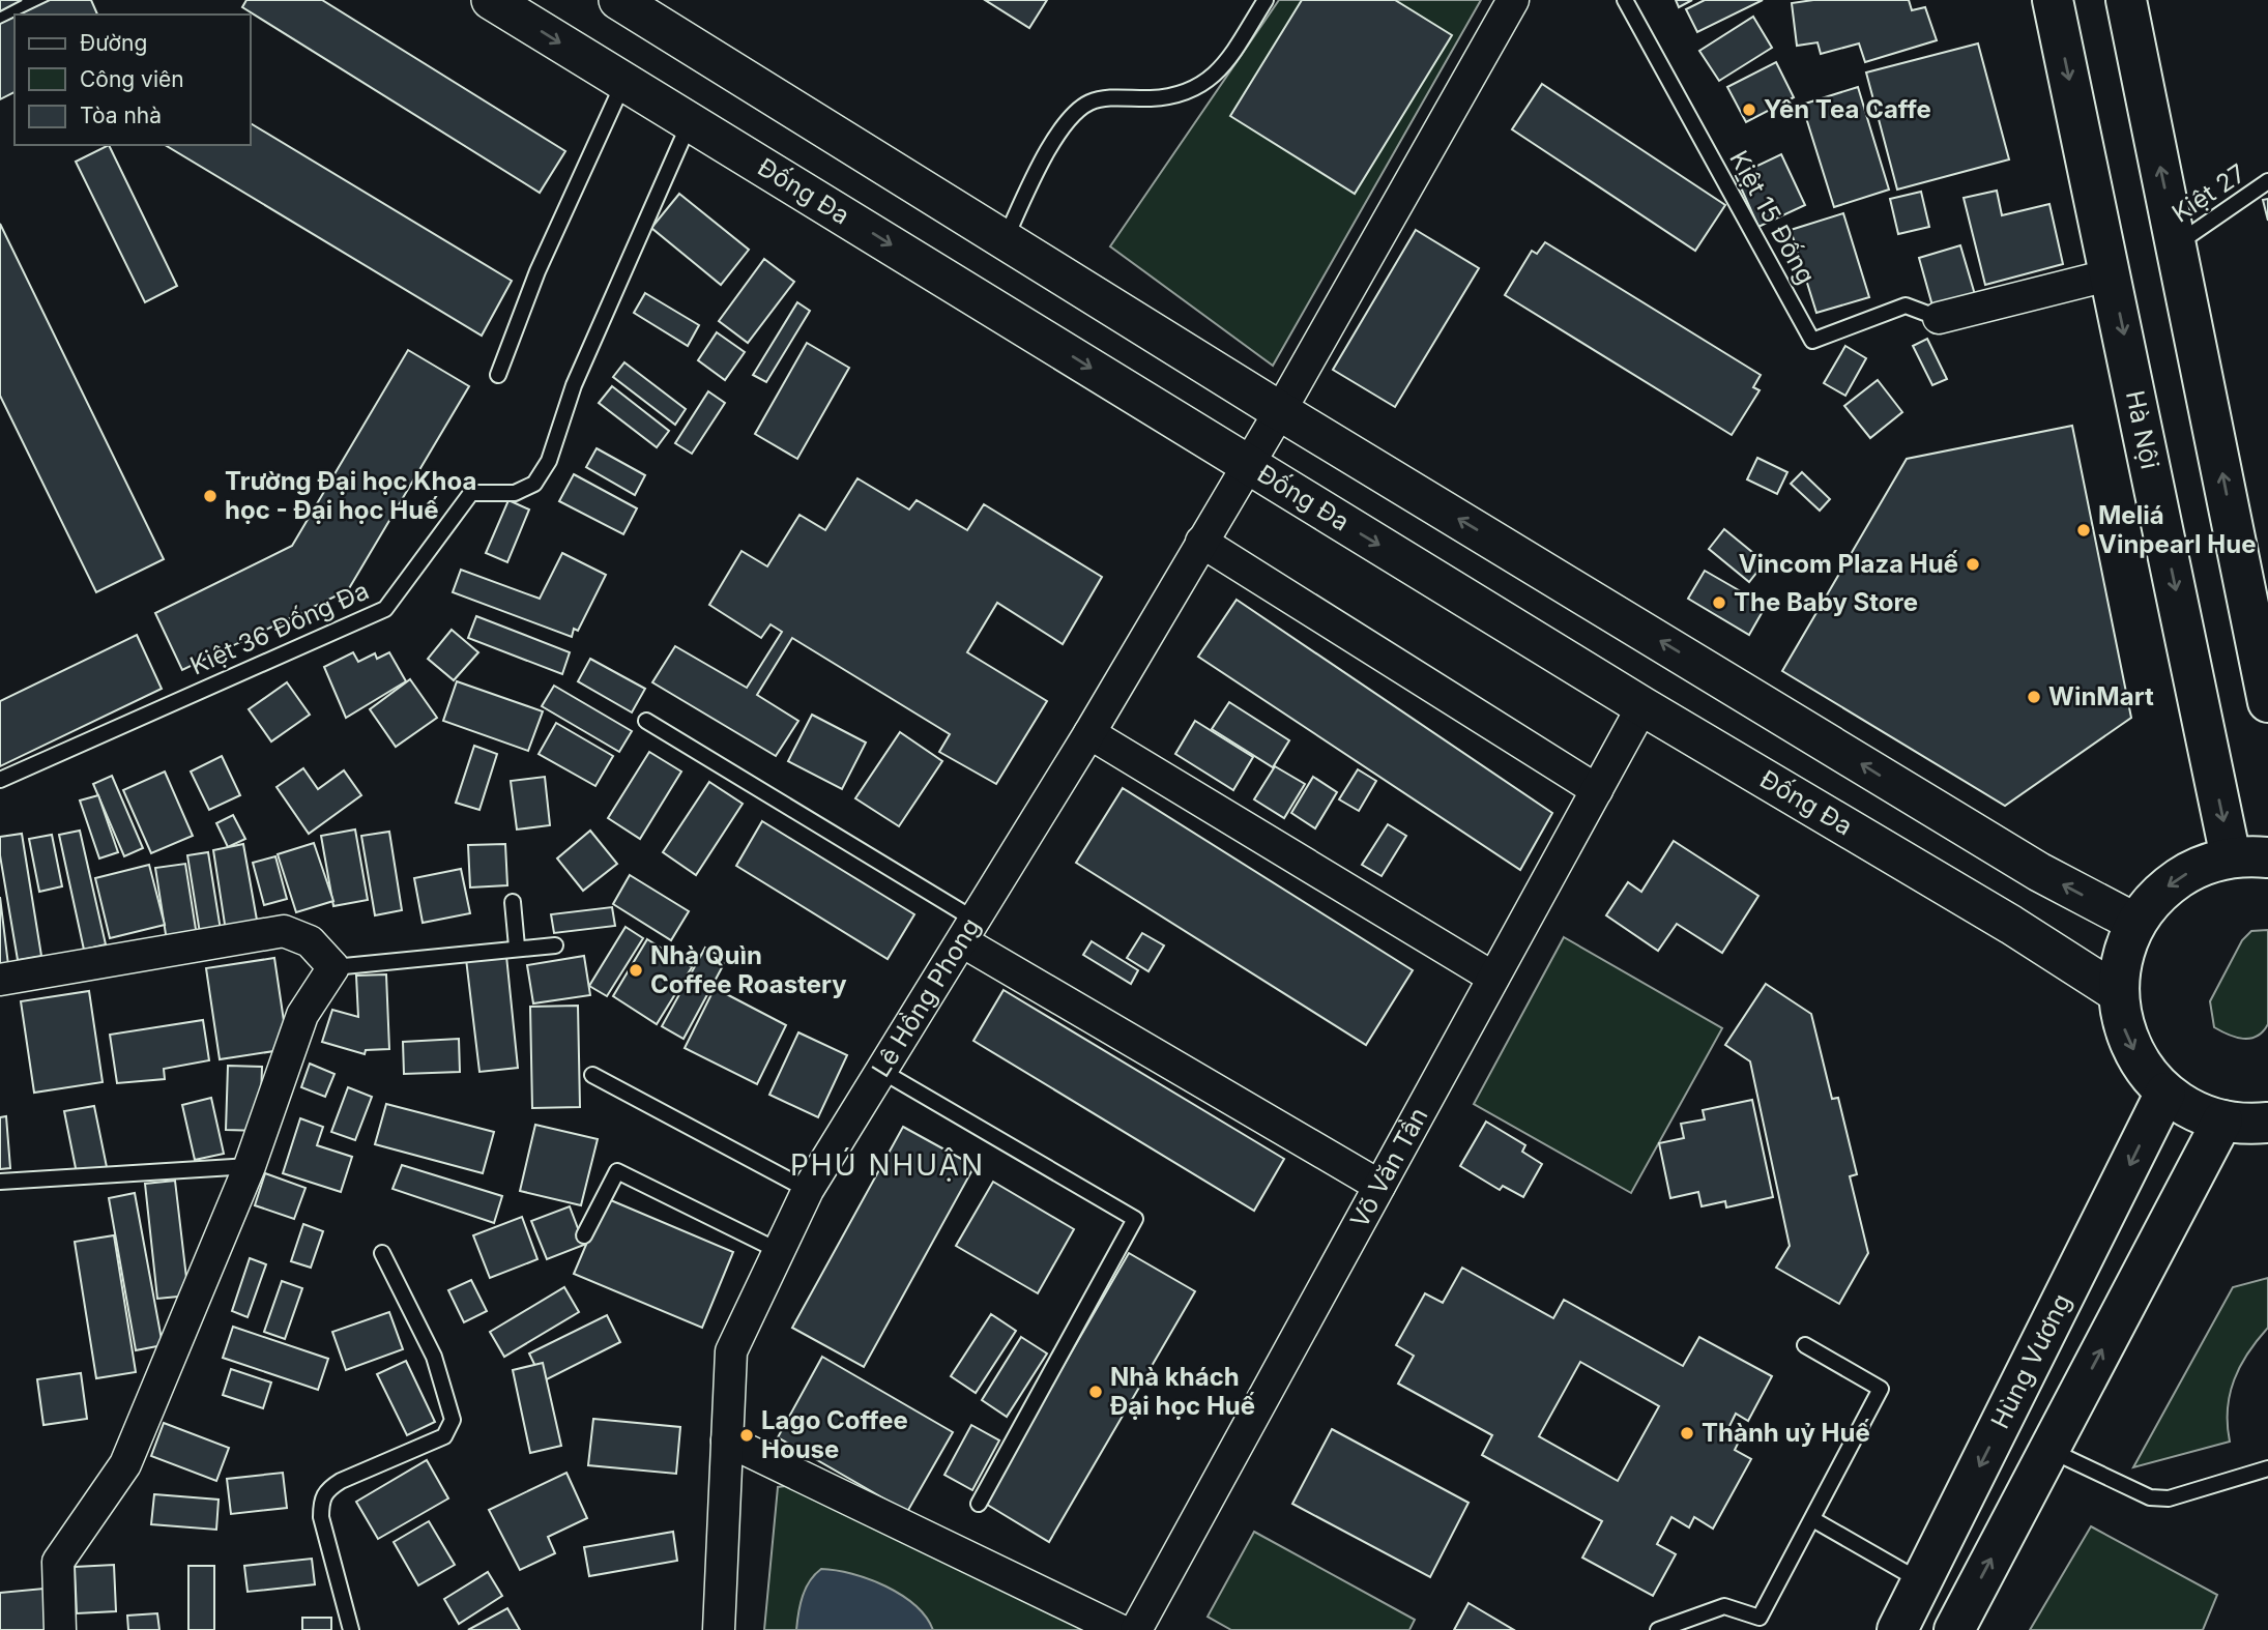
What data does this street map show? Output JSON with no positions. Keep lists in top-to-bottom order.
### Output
{
  "streets": {
    "main road": ["Hà Nội", "Hùng Vương"],
    "street": ["Đống Đa", "Lê Hồng Phong", "Võ Văn Tần"],
    "lane": ["Kiệt 27", "Kiệt 15 Đống", "Kiệt 36 Đống Đa"]
  },
  "crossings": [
    ["Đống Đa", "Kiệt 36 Đống Đa"],
    ["Đống Đa", "Lê Hồng Phong"],
    ["Đống Đa", "Võ Văn Tần"]
  ],
  "districts": ["PHÚ NHUẬN"],
  "places": [
    "Yên Tea Caffe",
    "Trường Đại học Khoa học - Đại học Huế",
    "Meliá Vinpearl Hue",
    "Vincom Plaza Huế",
    "The Baby Store",
    "WinMart",
    "Nhà Quìn Coffee Roastery",
    "Nhà khách Đại học Huế",
    "Thành uỷ Huế",
    "Lago Coffee House"
  ],
  "legend": ["Đường", "Công viên", "Tòa nhà"]
}
